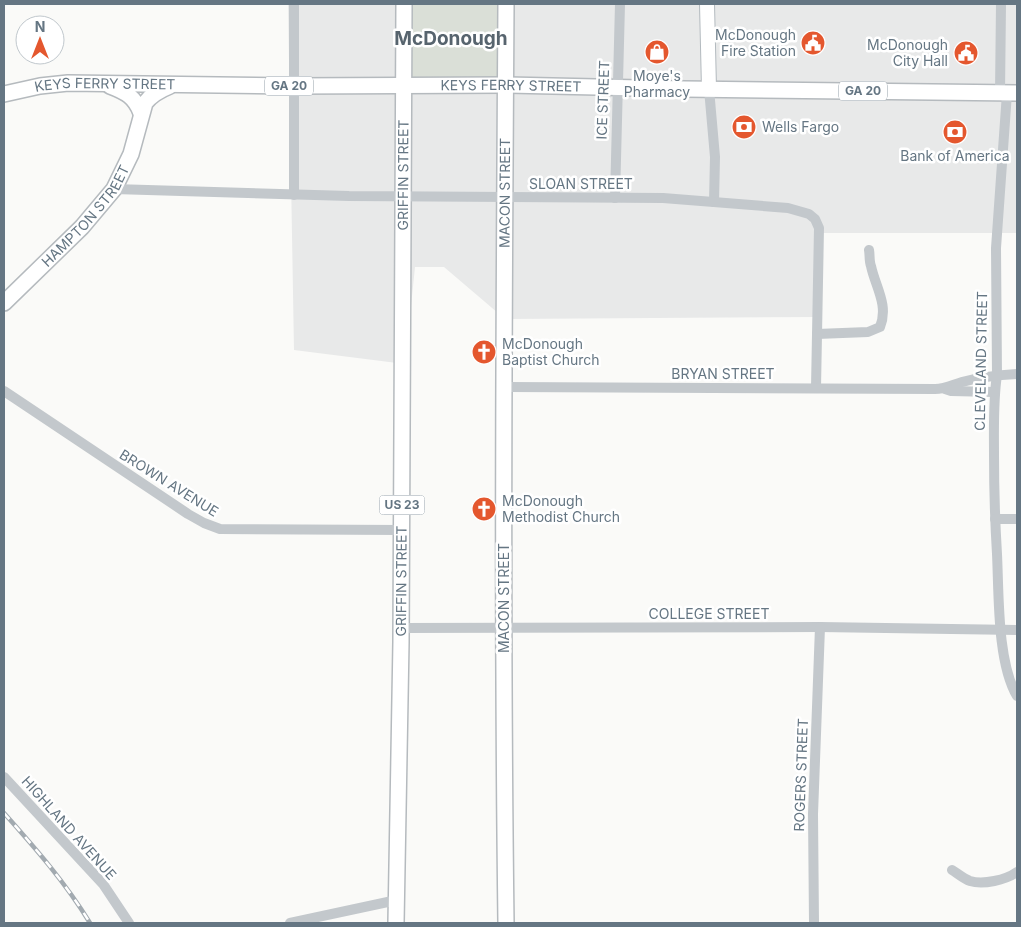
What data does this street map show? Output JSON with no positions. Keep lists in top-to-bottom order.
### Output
{
  "streets": {
    "main road": [
      "GA 20",
      "KEYS FERRY STREET",
      "GRIFFIN STREET",
      "MACON STREET",
      "HAMPTON STREET",
      "US 23"
    ],
    "street": [
      "ICE STREET",
      "SLOAN STREET",
      "CLEVELAND STREET",
      "BRYAN STREET",
      "BROWN AVENUE",
      "COLLEGE STREET",
      "ROGERS STREET",
      "HIGHLAND AVENUE"
    ]
  },
  "crossings": [
    ["KEYS FERRY STREET", "ICE STREET"],
    ["KEYS FERRY STREET", "GRIFFIN STREET"],
    ["KEYS FERRY STREET", "MACON STREET"],
    ["KEYS FERRY STREET", "CLEVELAND STREET"],
    ["KEYS FERRY STREET", "US 23"],
    ["ICE STREET", "SLOAN STREET"],
    ["GRIFFIN STREET", "SLOAN STREET"],
    ["GRIFFIN STREET", "BROWN AVENUE"],
    ["GRIFFIN STREET", "US 23"],
    ["GRIFFIN STREET", "COLLEGE STREET"],
    ["SLOAN STREET", "MACON STREET"],
    ["SLOAN STREET", "HAMPTON STREET"],
    ["SLOAN STREET", "BRYAN STREET"],
    ["MACON STREET", "BRYAN STREET"],
    ["MACON STREET", "COLLEGE STREET"],
    ["CLEVELAND STREET", "BRYAN STREET"],
    ["CLEVELAND STREET", "COLLEGE STREET"],
    ["COLLEGE STREET", "ROGERS STREET"]
  ],
  "districts": ["McDonough"],
  "places": {
    "public building": ["McDonough Fire Station", "McDonough City Hall"],
    "shop": ["Moye's Pharmacy"],
    "bank": ["Wells Fargo", "Bank of America"],
    "church": ["McDonough Baptist Church", "McDonough Methodist Church"]
  },
  "north": "top"
}
